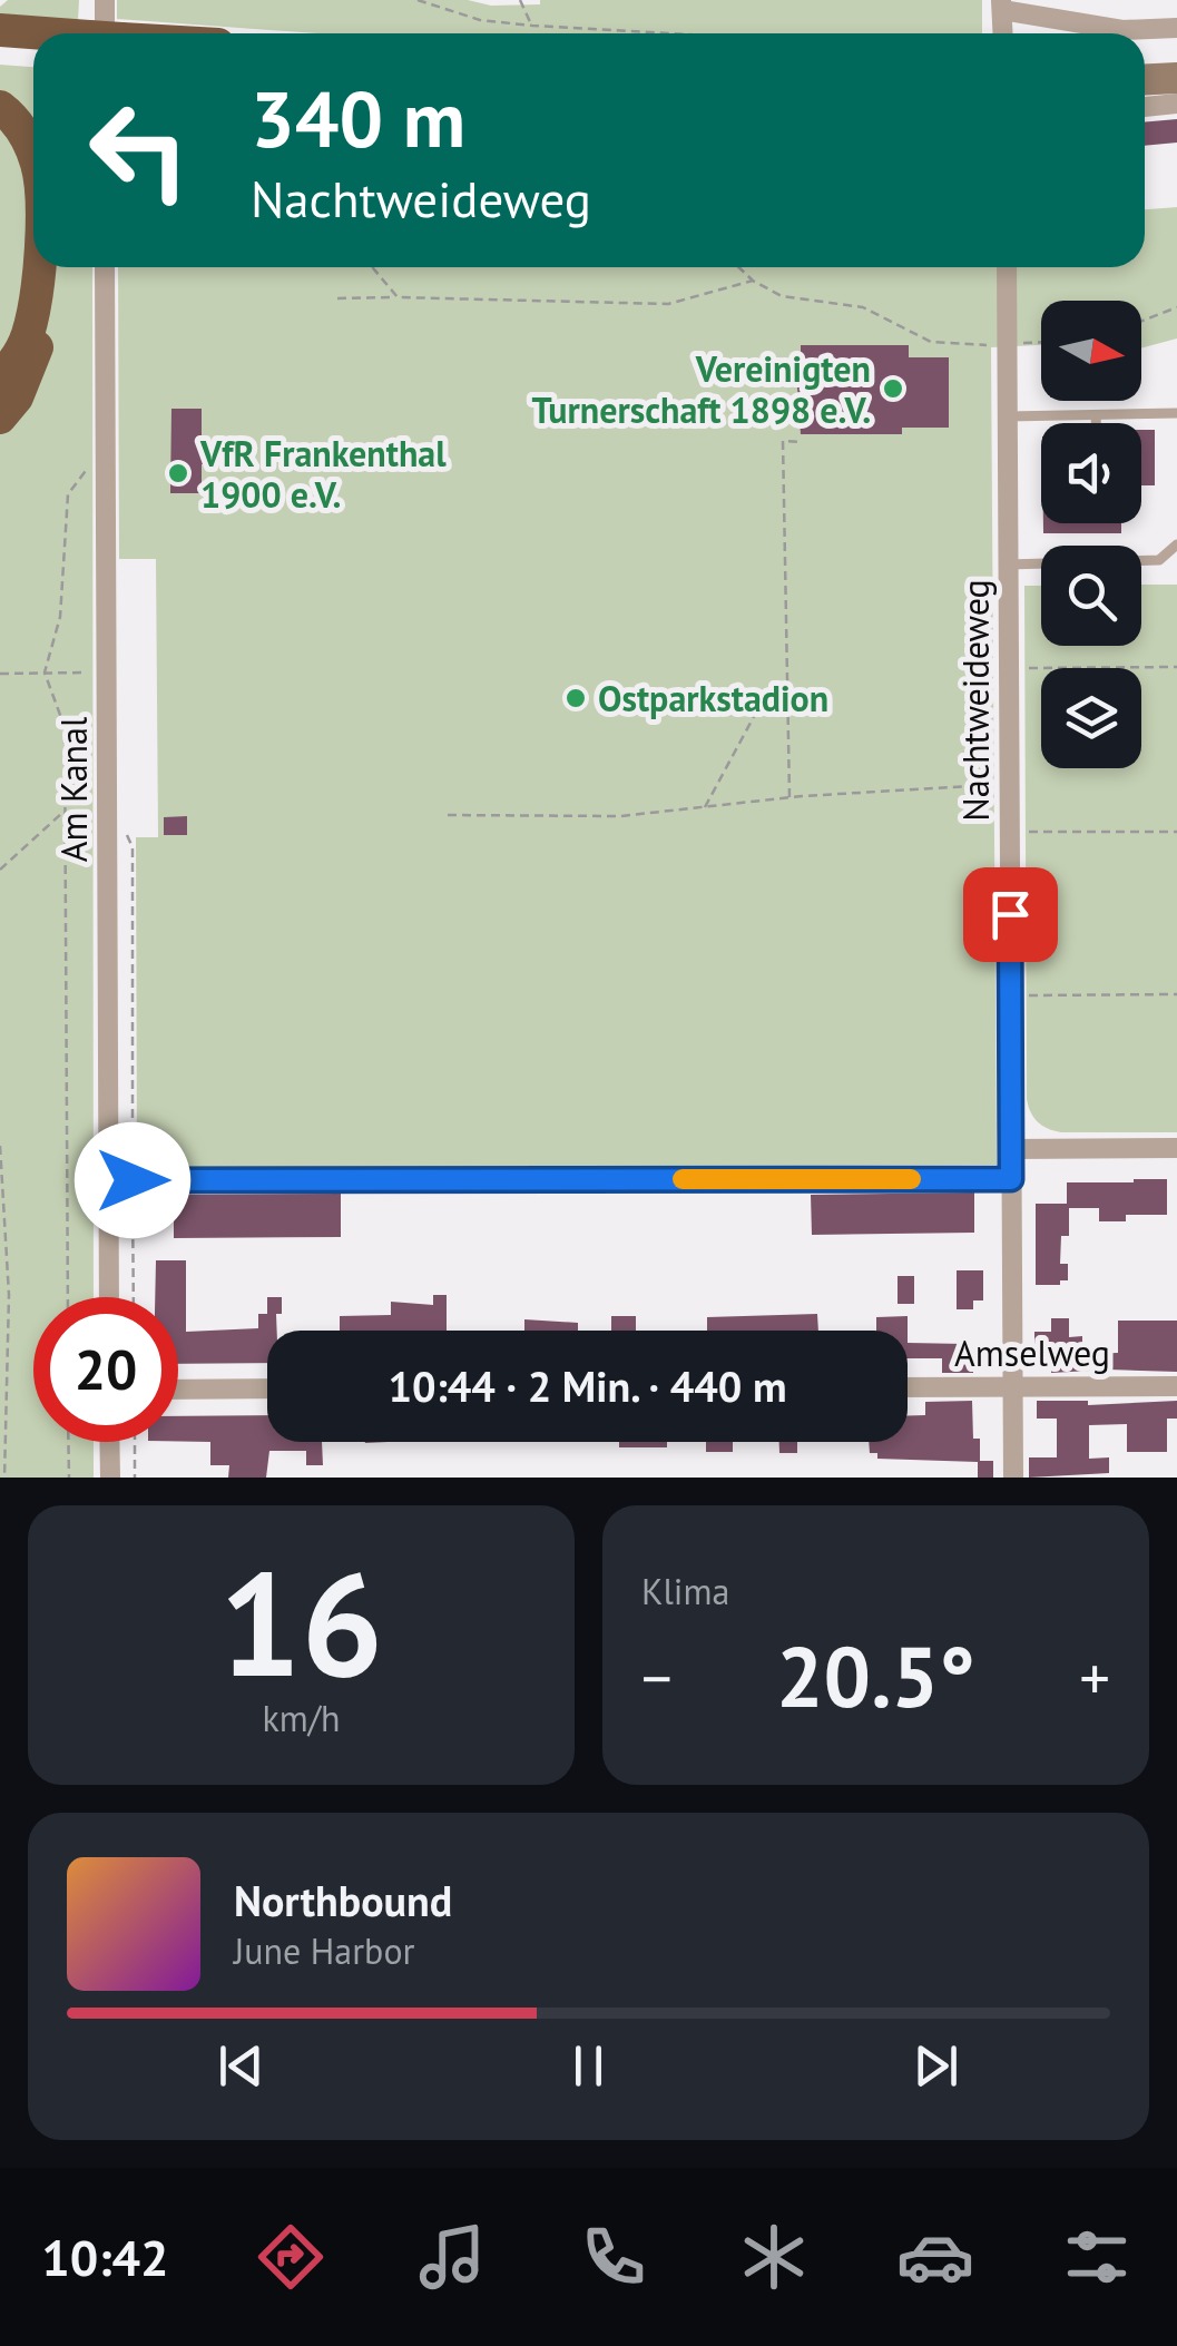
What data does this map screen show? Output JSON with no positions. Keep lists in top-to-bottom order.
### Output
{
  "streets": {
    "street": ["Nachtweideweg", "Am Kanal", "Amselweg"]
  },
  "crossings": [
    ["Nachtweideweg", "Amselweg"]
  ],
  "places": ["Vereinigten Turnerschaft 1898 e.V.", "VfR Frankenthal 1900 e.V.", "Ostparkstadion"],
  "north": "right",
  "page": {
    "turn": ["340 m", "Nachtweideweg"],
    "limit": "20",
    "trip": "10:44 · 2 Min. · 440 m",
    "tile": [
      ["16", "km/h"],
      "Klima"
    ],
    "heat": ["−", "20.5°", "+"],
    "song": ["Northbound", "June Harbor"],
    "tabs": "10:42"
  }
}
